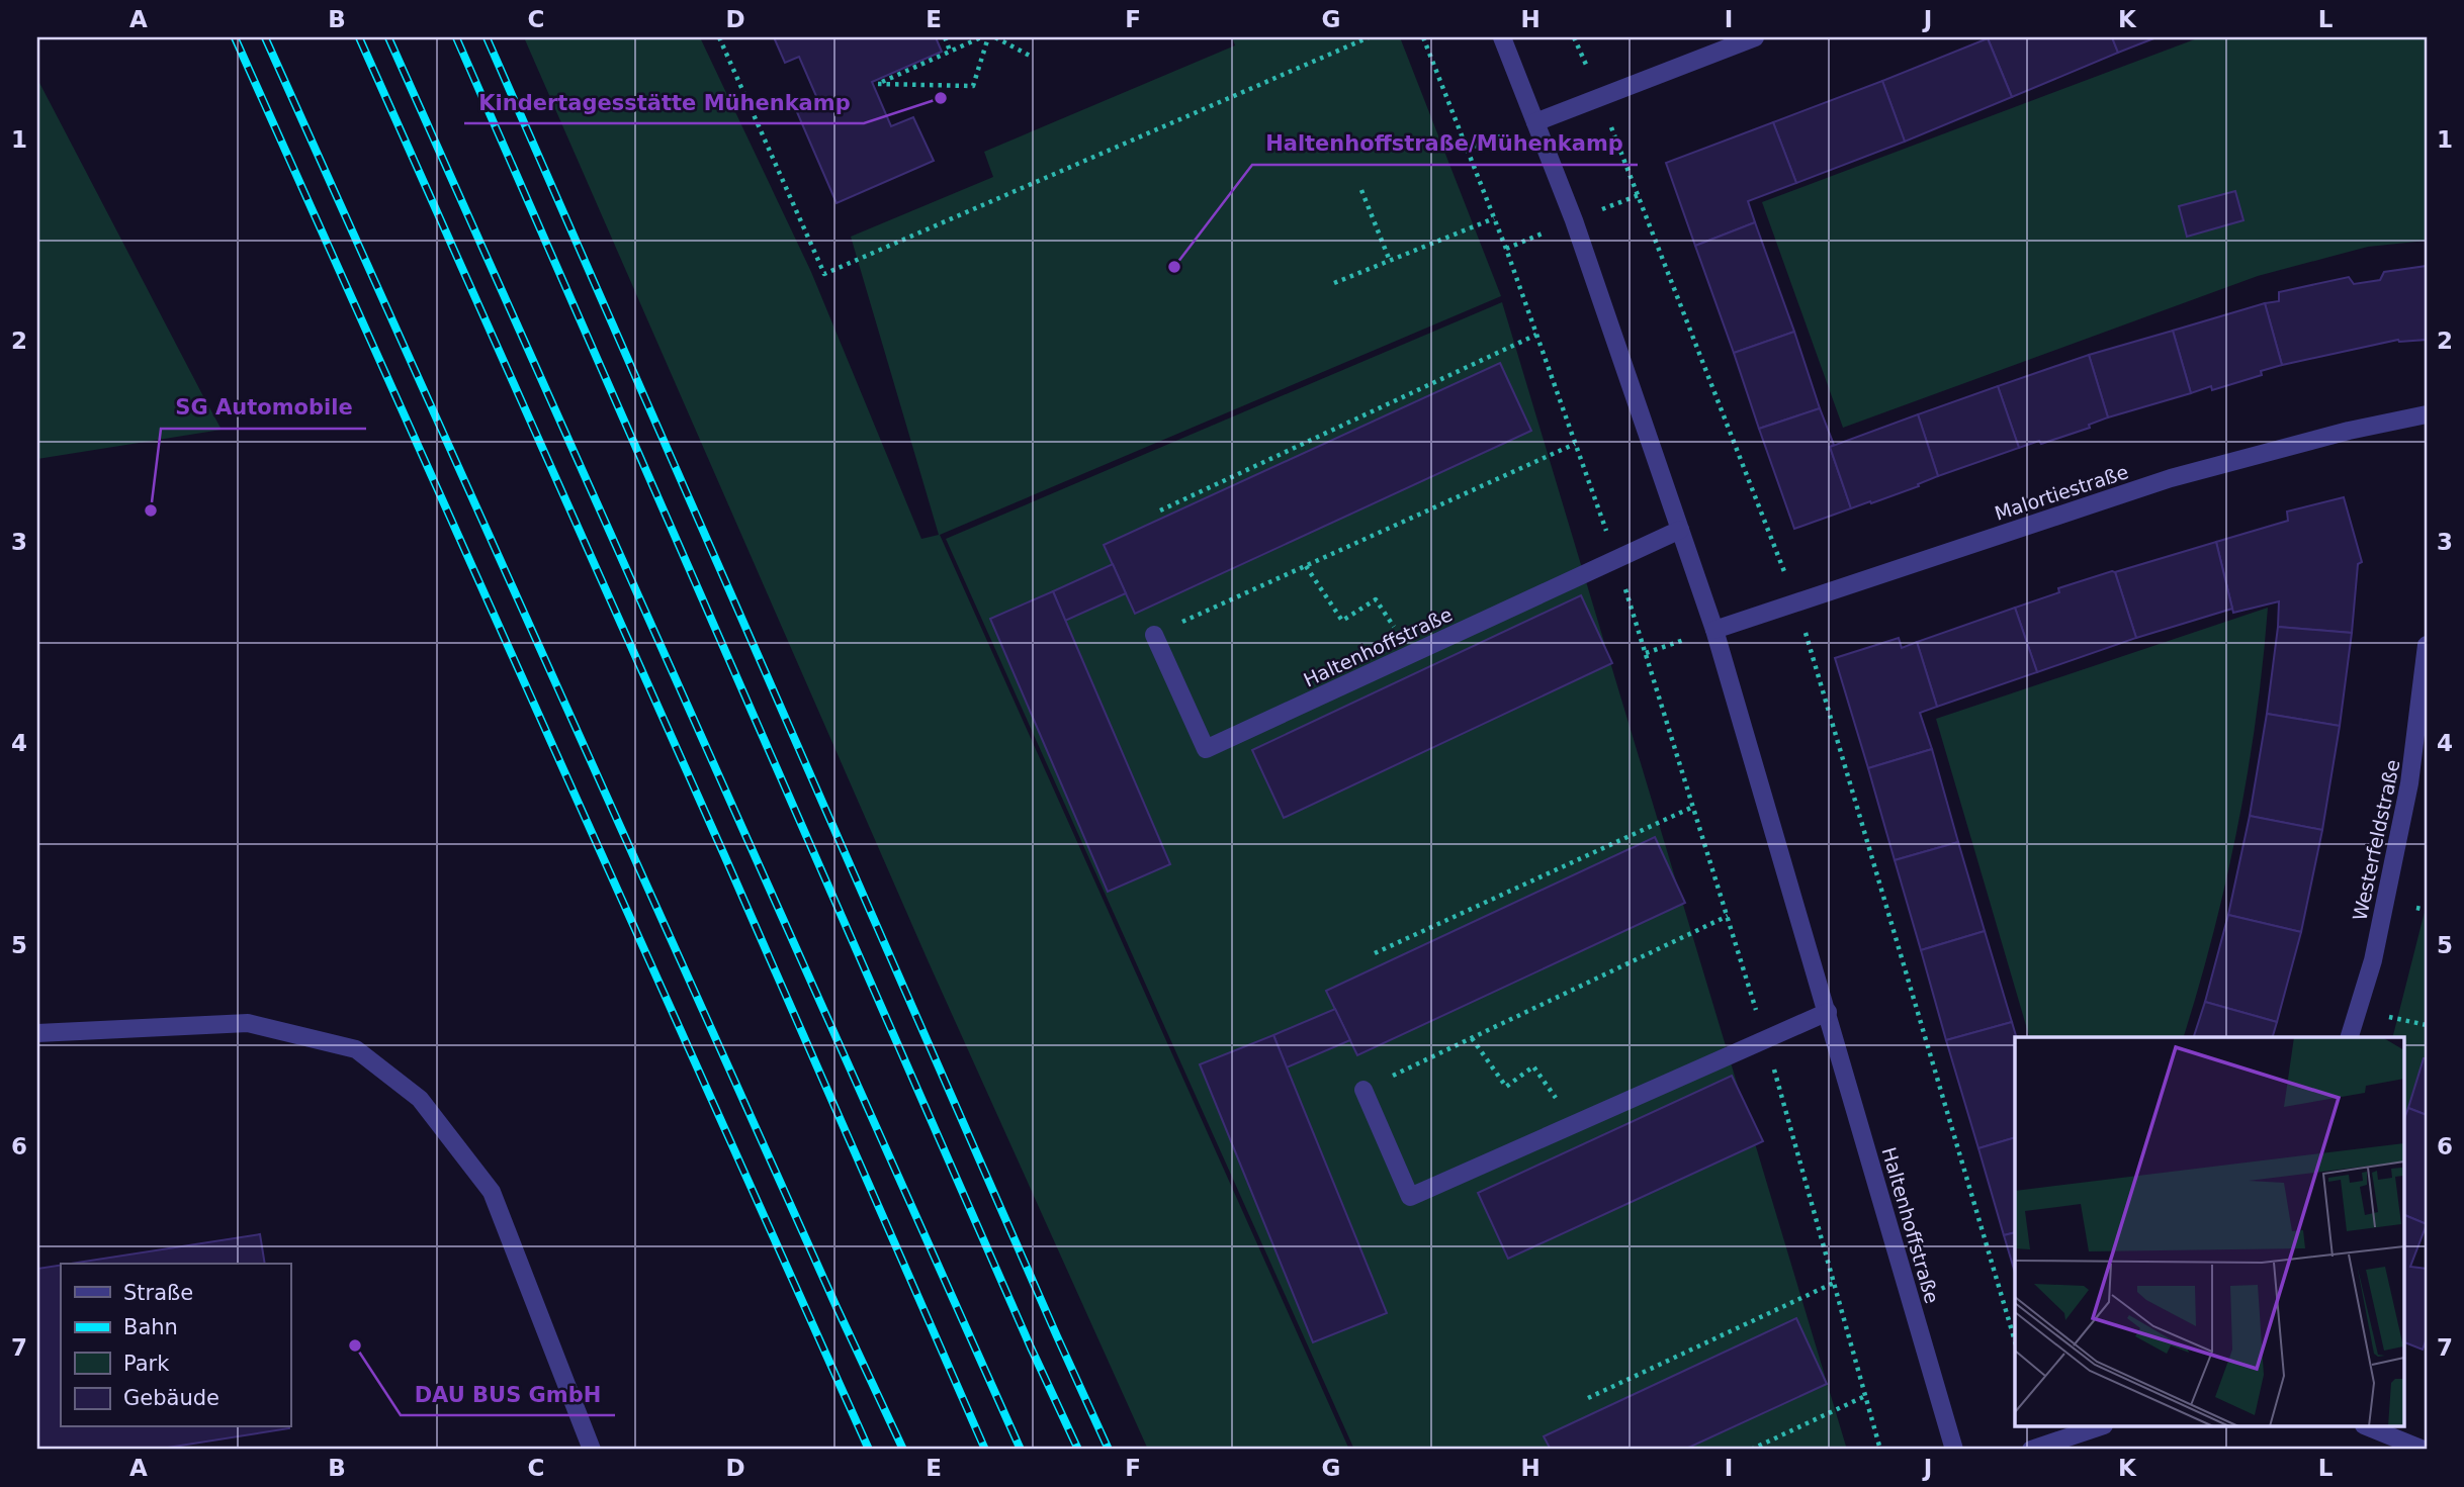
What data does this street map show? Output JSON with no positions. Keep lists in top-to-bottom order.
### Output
{
  "streets": {
    "street": ["Malortiestraße", "Haltenhoffstraße", "Westerfeldstraße"]
  },
  "crossings": [
    ["Malortiestraße", "Haltenhoffstraße"]
  ],
  "places": [
    "Kindertagesstätte Mühenkamp",
    "Haltenhoffstraße/Mühenkamp",
    "SG Automobile",
    "DAU BUS GmbH"
  ],
  "legend": [
    "Straße",
    "Bahn",
    "Park",
    "Gebäude"
  ],
  "grid": {
    "columns": [
      "A",
      "B",
      "C",
      "D",
      "E",
      "F",
      "G",
      "H",
      "I",
      "J",
      "K",
      "L"
    ],
    "rows": [
      "1",
      "2",
      "3",
      "4",
      "5",
      "6",
      "7"
    ]
  }
}
